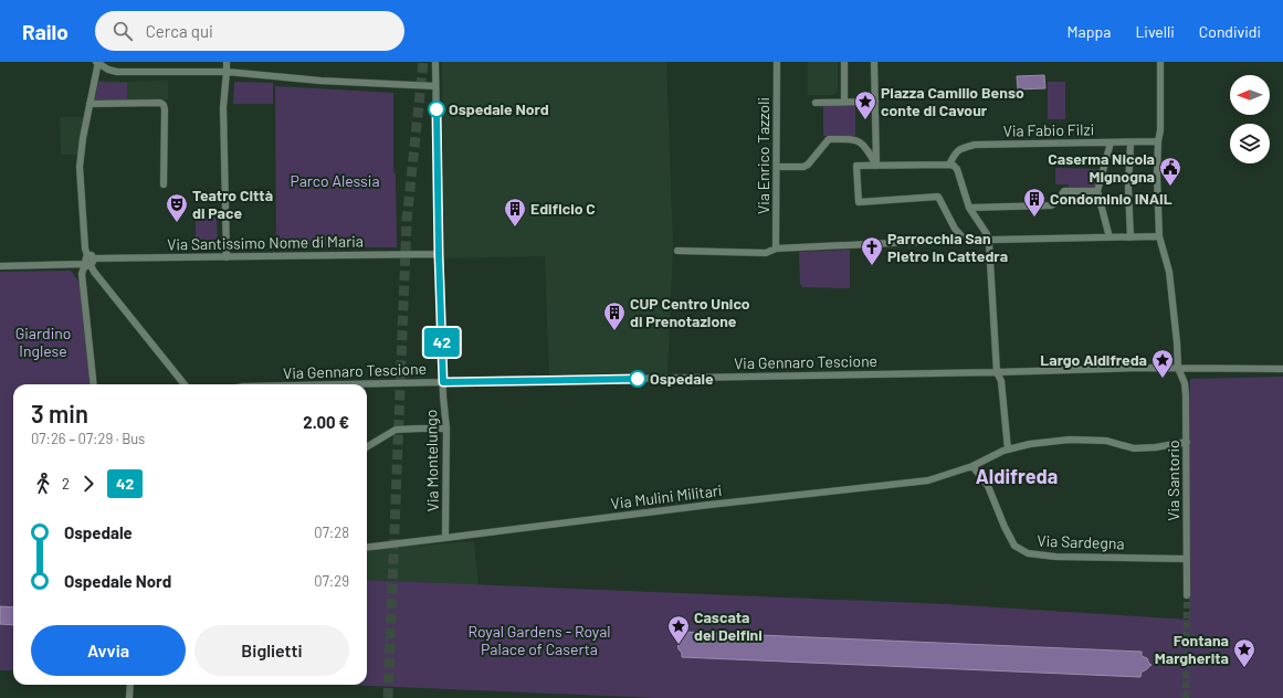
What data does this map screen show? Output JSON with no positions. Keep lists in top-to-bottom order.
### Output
{
  "streets": {
    "street": [
      "Via Fabio Filzi",
      "Via Enrico Tazzoli",
      "Via Santissimo Nome di Maria",
      "Via Gennaro Tescione",
      "Via Montelungo",
      "Via Santorio",
      "Via Mulini Militari",
      "Via Sardegna"
    ]
  },
  "crossings": [
    ["Via Fabio Filzi", "Via Santorio"],
    ["Via Santissimo Nome di Maria", "Via Montelungo"],
    ["Via Gennaro Tescione", "Via Montelungo"],
    ["Via Gennaro Tescione", "Via Santorio"],
    ["Via Montelungo", "Via Mulini Militari"],
    ["Via Santorio", "Via Mulini Militari"],
    ["Via Santorio", "Via Sardegna"],
    ["Via Mulini Militari", "Via Sardegna"]
  ],
  "districts": ["Aldifreda"],
  "parks": ["Parco Alessia", "Giardino Inglese", "Royal Gardens - Royal Palace of Caserta"],
  "places": {
    "other": ["Ospedale Nord", "Ospedale"],
    "place": [
      "Piazza Camillo Benso conte di Cavour",
      "Largo Aldifreda",
      "Cascata dei Delfini",
      "Fontana Margherita"
    ],
    "public building": ["Caserma Nicola Mignogna"],
    "building": ["Condominio INAIL", "Edificio C", "CUP Centro Unico di Prenotazione"],
    "theatre": ["Teatro Città di Pace"],
    "church": ["Parrocchia San Pietro in Cattedra"]
  },
  "lines": ["bus line 42"],
  "north": "left",
  "page": {
    "header": "Railo",
    "search": "Cerca qui",
    "nav": ["Mappa", "Livelli", "Condividi"],
    "on_map": "42",
    "heading": ["3 min", "07:26 – 07:29 · Bus", "2.00 €"],
    "legs": ["2", "42"],
    "list": [
      {
        "name": "Ospedale",
        "value": "07:28"
      },
      {
        "name": "Ospedale Nord",
        "value": "07:29"
      }
    ],
    "buttons": ["Avvia", "Biglietti"]
  }
}
